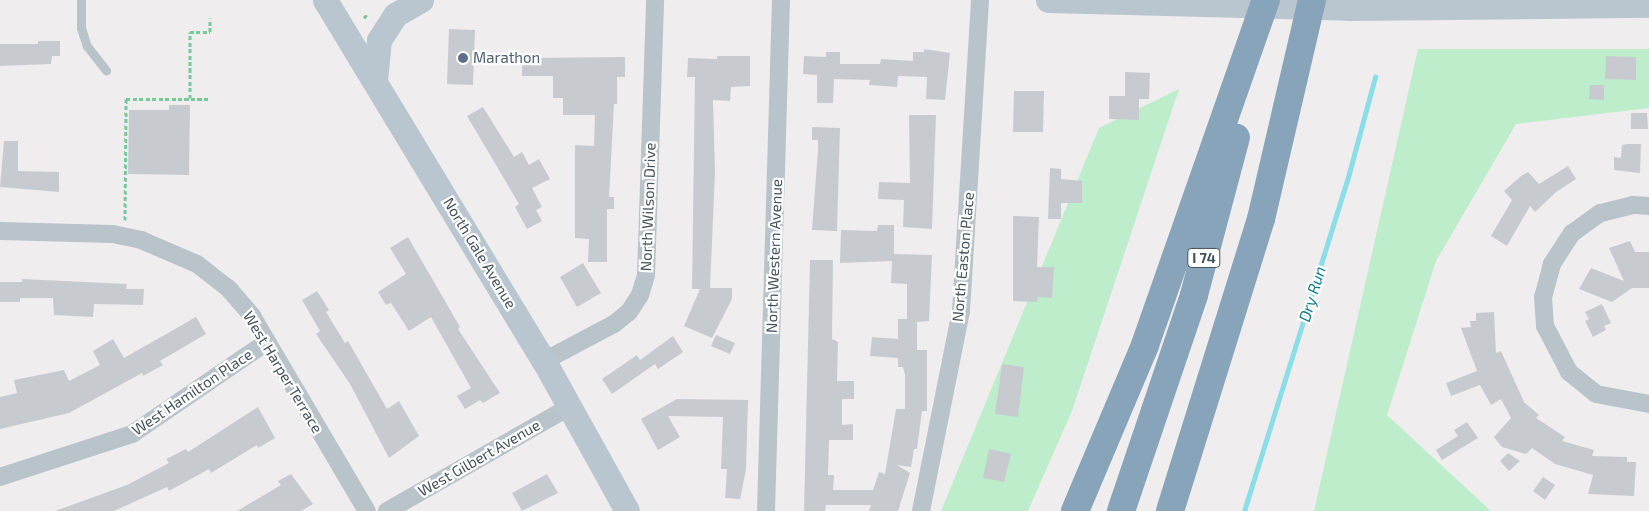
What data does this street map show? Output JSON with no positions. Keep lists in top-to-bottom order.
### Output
{
  "streets": {
    "highway": ["I 74"],
    "main road": ["North Gale Avenue"],
    "street": [
      "North Wilson Drive",
      "North Western Avenue",
      "North Easton Place",
      "West Harper Terrace",
      "West Hamilton Place",
      "West Gilbert Avenue"
    ]
  },
  "crossings": [
    ["North Wilson Drive", "North Gale Avenue"],
    ["North Gale Avenue", "West Gilbert Avenue"],
    ["West Harper Terrace", "West Hamilton Place"]
  ],
  "water": ["Dry Run"],
  "places": ["Marathon"]
}
